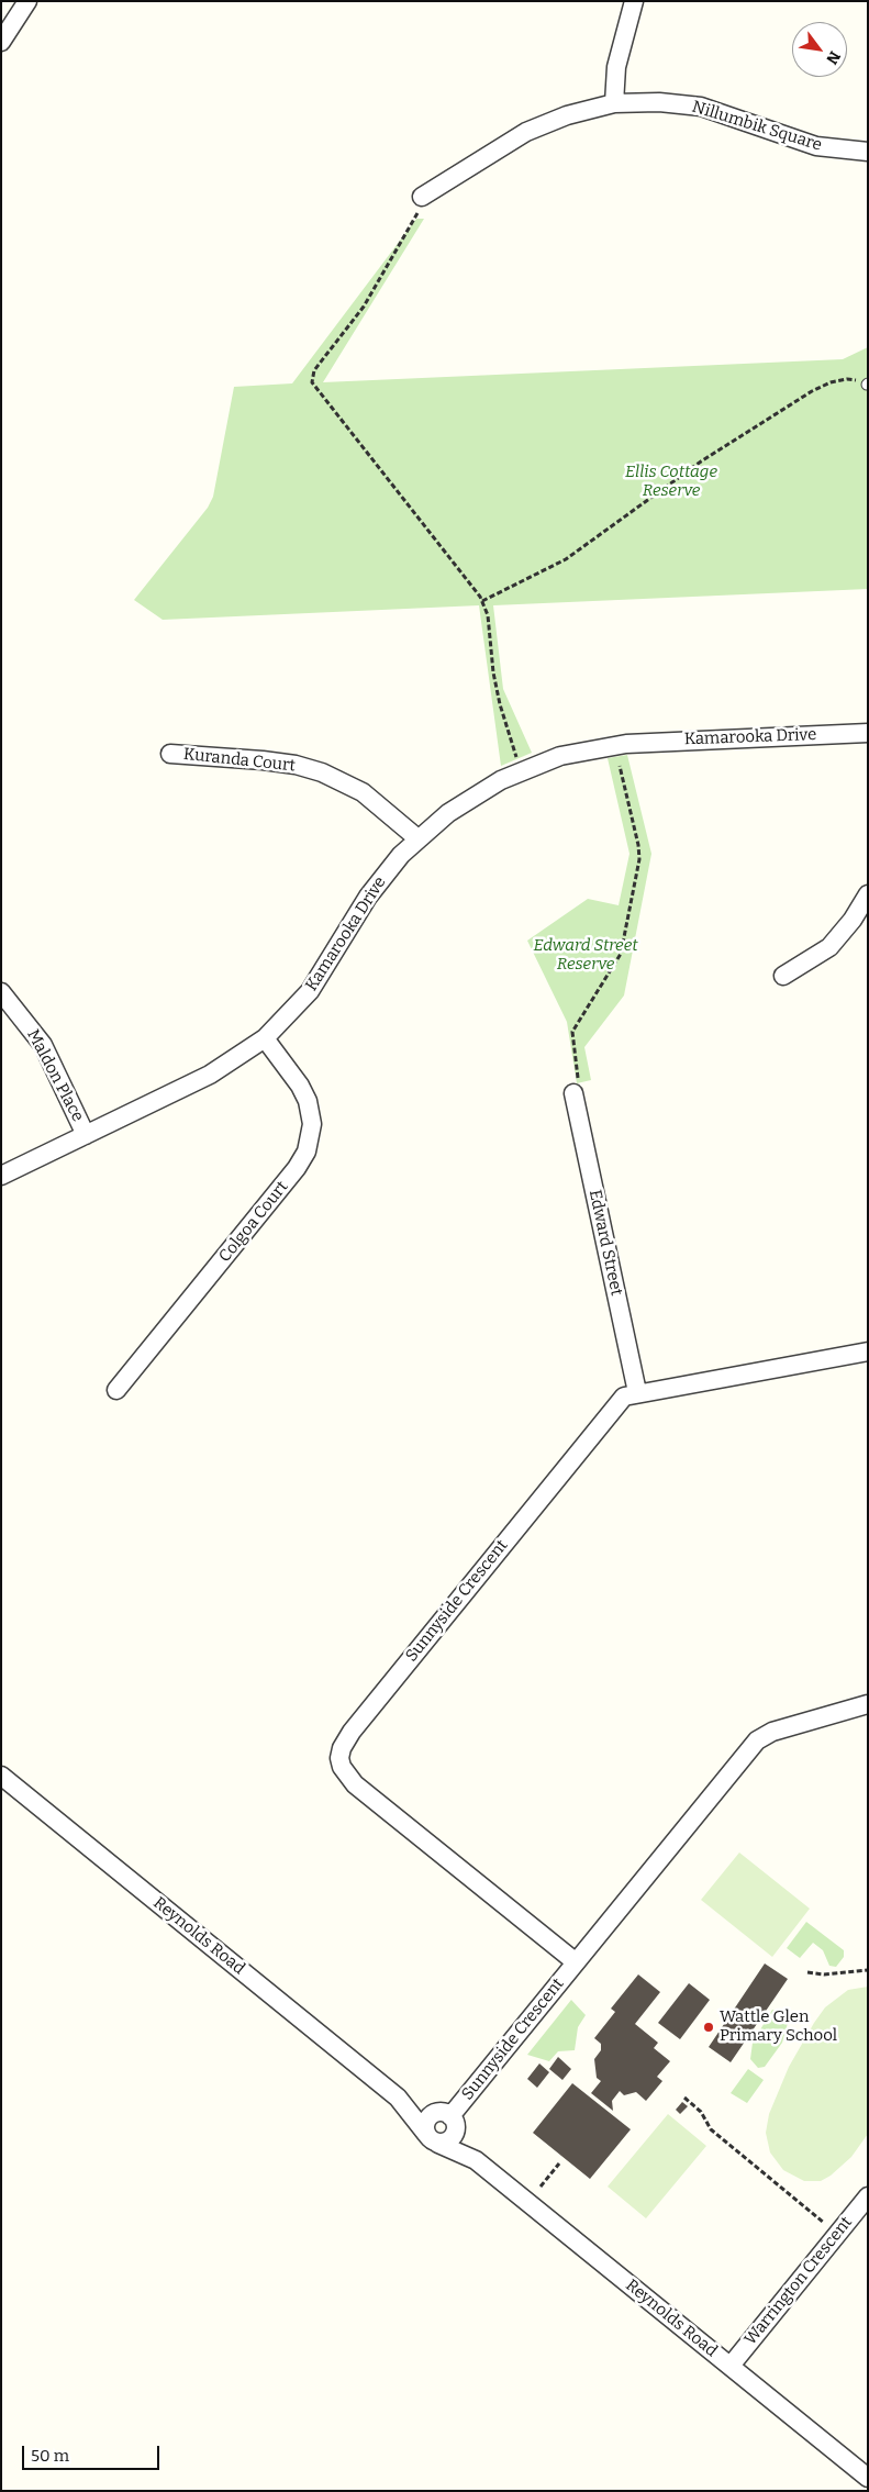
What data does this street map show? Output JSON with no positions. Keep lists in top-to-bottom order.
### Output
{
  "streets": {
    "street": [
      "Nillumbik Square",
      "Kamarooka Drive",
      "Kuranda Court",
      "Maldon Place",
      "Colgoa Court",
      "Edward Street",
      "Sunnyside Crescent",
      "Reynolds Road",
      "Warrington Crescent"
    ]
  },
  "crossings": [
    ["Kamarooka Drive", "Kuranda Court"],
    ["Kamarooka Drive", "Maldon Place"],
    ["Kamarooka Drive", "Colgoa Court"],
    ["Edward Street", "Sunnyside Crescent"],
    ["Reynolds Road", "Warrington Crescent"]
  ],
  "parks": ["Ellis Cottage Reserve", "Edward Street Reserve"],
  "places": ["Wattle Glen Primary School"],
  "scale_bar": "50 m",
  "north": "bottom right"
}
